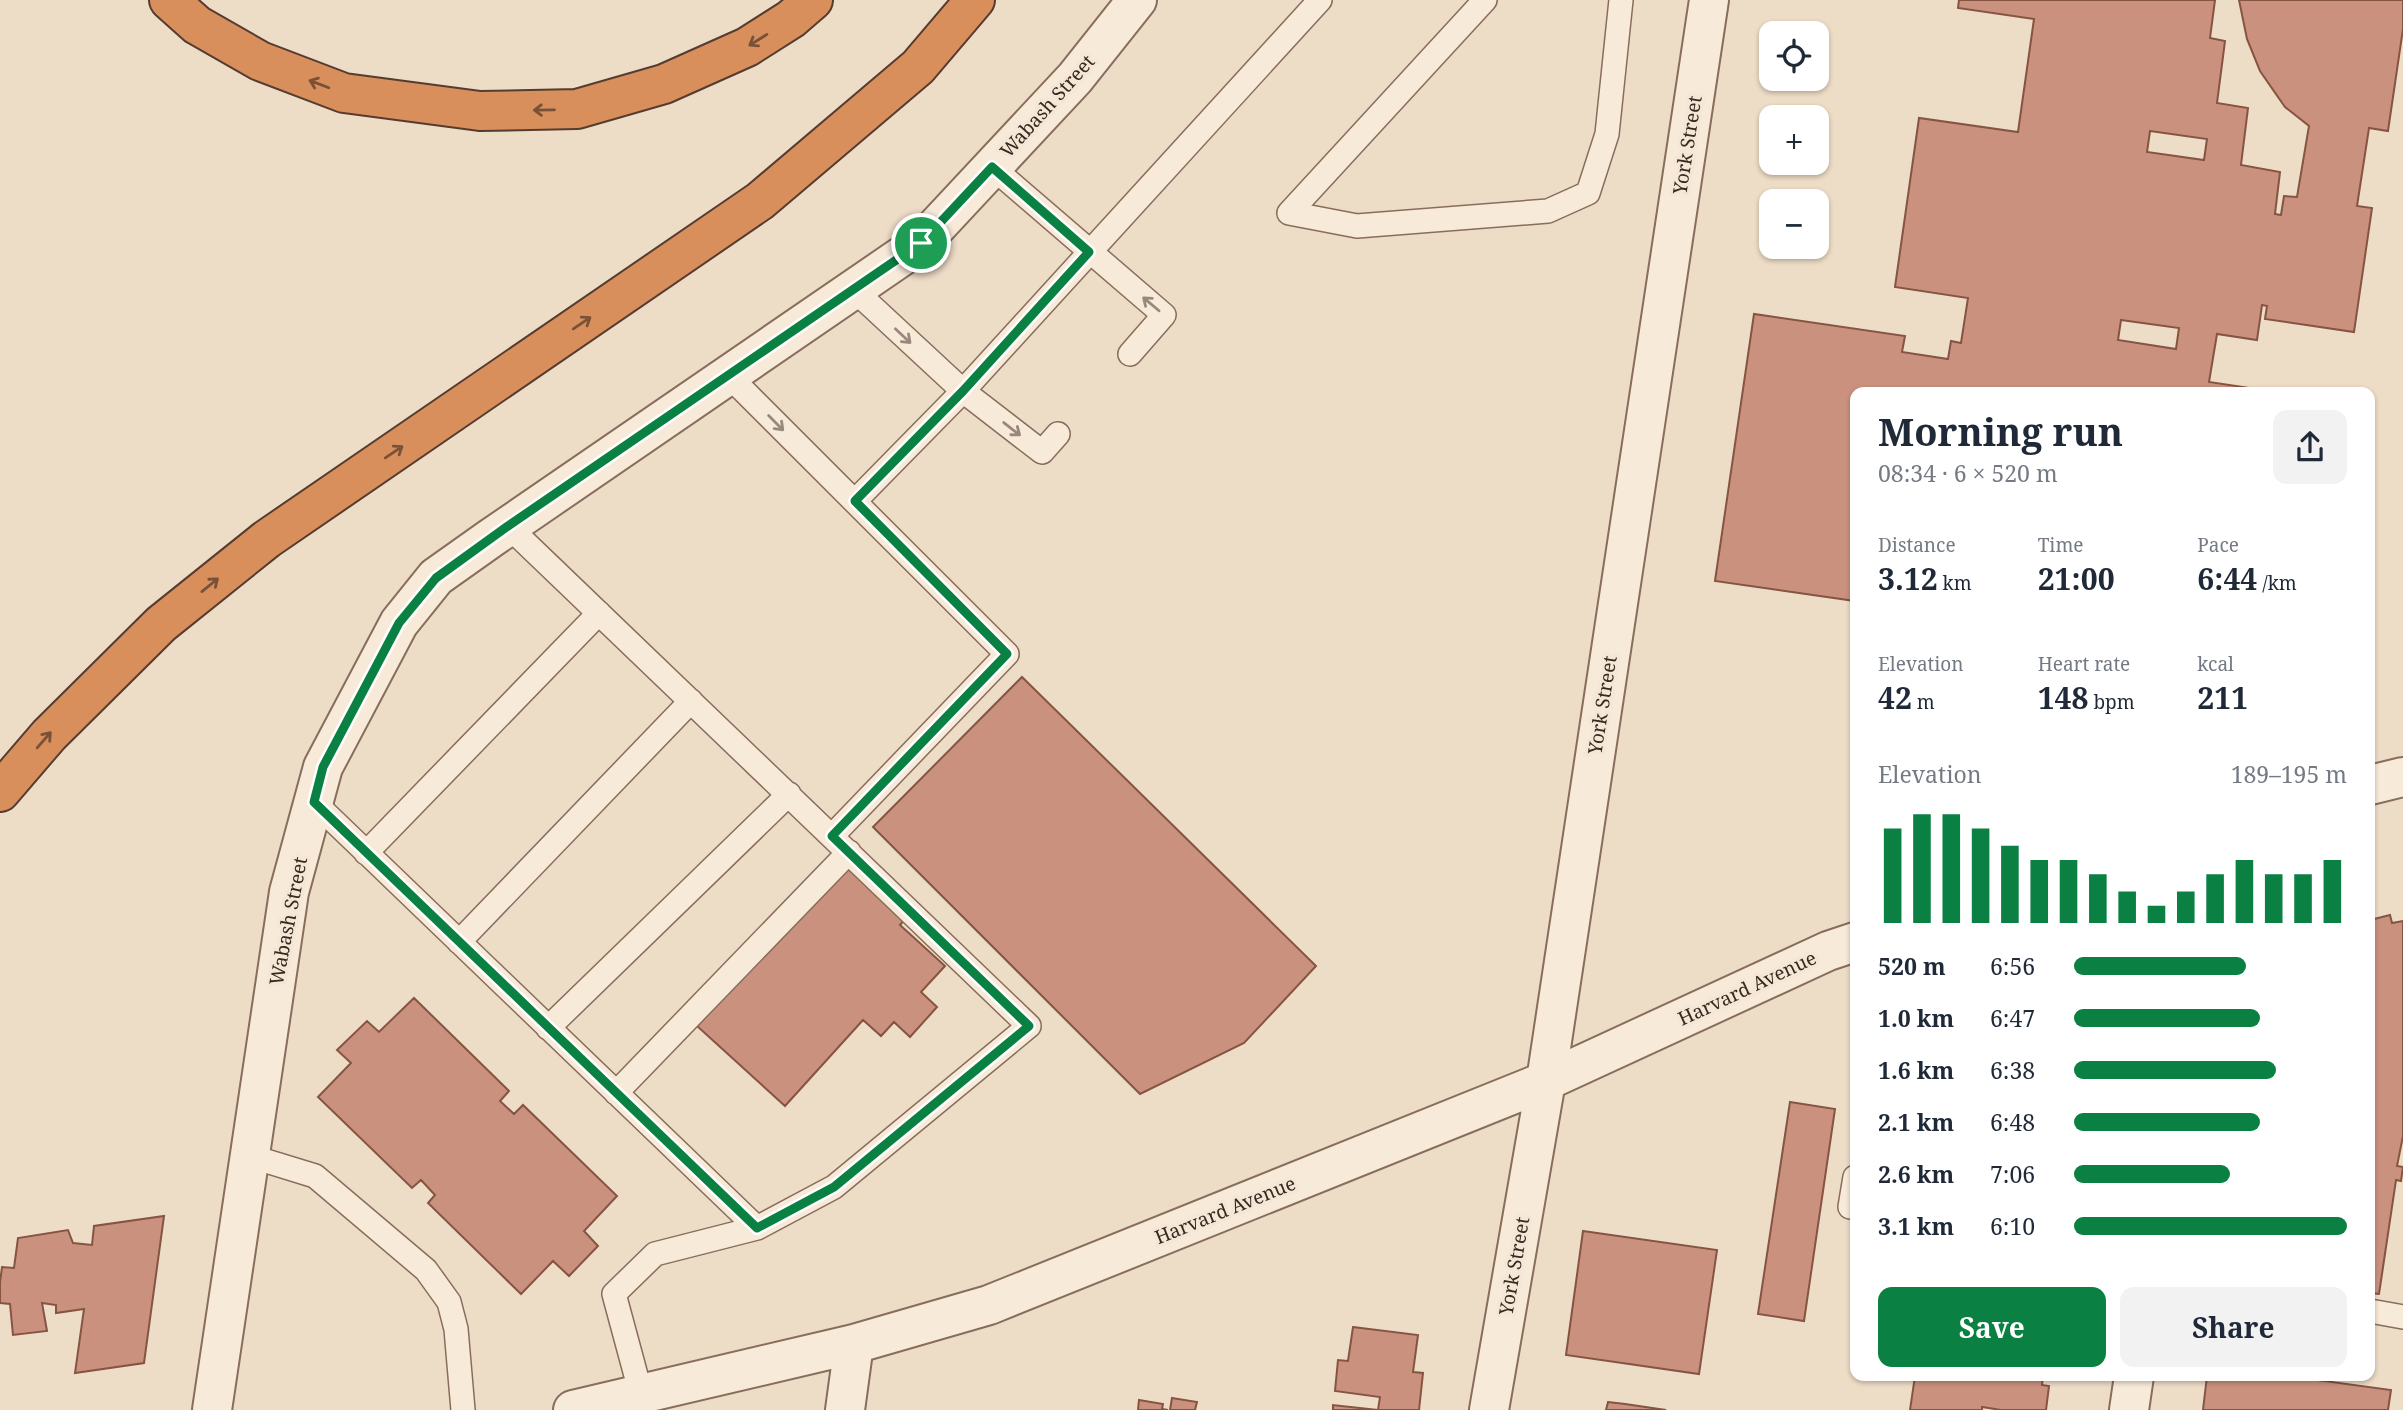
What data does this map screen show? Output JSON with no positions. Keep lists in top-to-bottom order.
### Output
{
  "streets": {
    "street": ["Wabash Street", "York Street", "Harvard Avenue"]
  },
  "crossings": [
    ["York Street", "Harvard Avenue"]
  ],
  "page": {
    "map_buttons": ["+", "−"],
    "heading": ["Morning run", "08:34 · 6 × 520 m"],
    "stats": [
      ["Distance", "3.12 km"],
      ["Time", "21:00"],
      ["Pace", "6:44 /km"],
      ["Elevation", "42 m"],
      ["Heart rate", "148 bpm"],
      ["kcal", "211"]
    ],
    "chart": ["Elevation", "189–195 m"],
    "list": [
      {
        "name": "520 m",
        "note": "6:56"
      },
      {
        "name": "1.0 km",
        "note": "6:47"
      },
      {
        "name": "1.6 km",
        "note": "6:38"
      },
      {
        "name": "2.1 km",
        "note": "6:48"
      },
      {
        "name": "2.6 km",
        "note": "7:06"
      },
      {
        "name": "3.1 km",
        "note": "6:10"
      }
    ],
    "buttons": ["Save", "Share"]
  }
}
